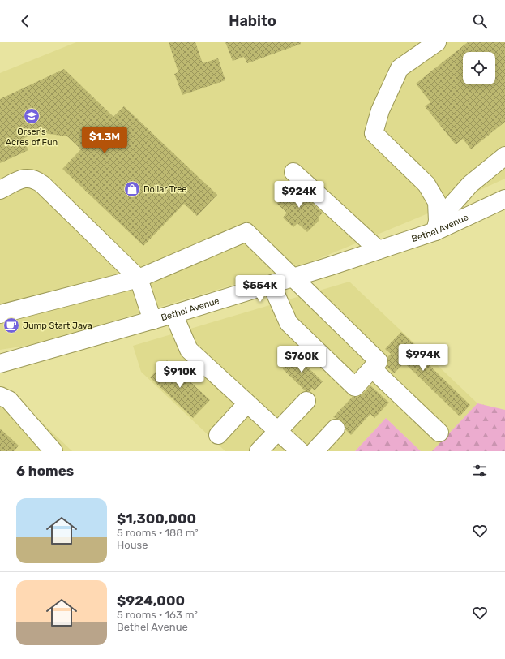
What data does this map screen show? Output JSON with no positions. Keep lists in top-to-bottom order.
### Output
{
  "streets": {
    "main road": ["Bethel Avenue"]
  },
  "places": {
    "school or university": ["Orser's Acres of Fun"],
    "shop": ["Dollar Tree"],
    "cafe": ["Jump Start Java"]
  },
  "page": {
    "header": "Habito",
    "price": [
      "$1.3M",
      "$924K",
      "$554K",
      "$994K",
      "$760K",
      "$910K"
    ],
    "heading": "6 homes",
    "list": [
      {
        "name": "$1,300,000",
        "note": "5 rooms · 188 m² · House"
      },
      {
        "name": "$924,000",
        "note": "5 rooms · 163 m² · Bethel Avenue"
      }
    ]
  }
}
